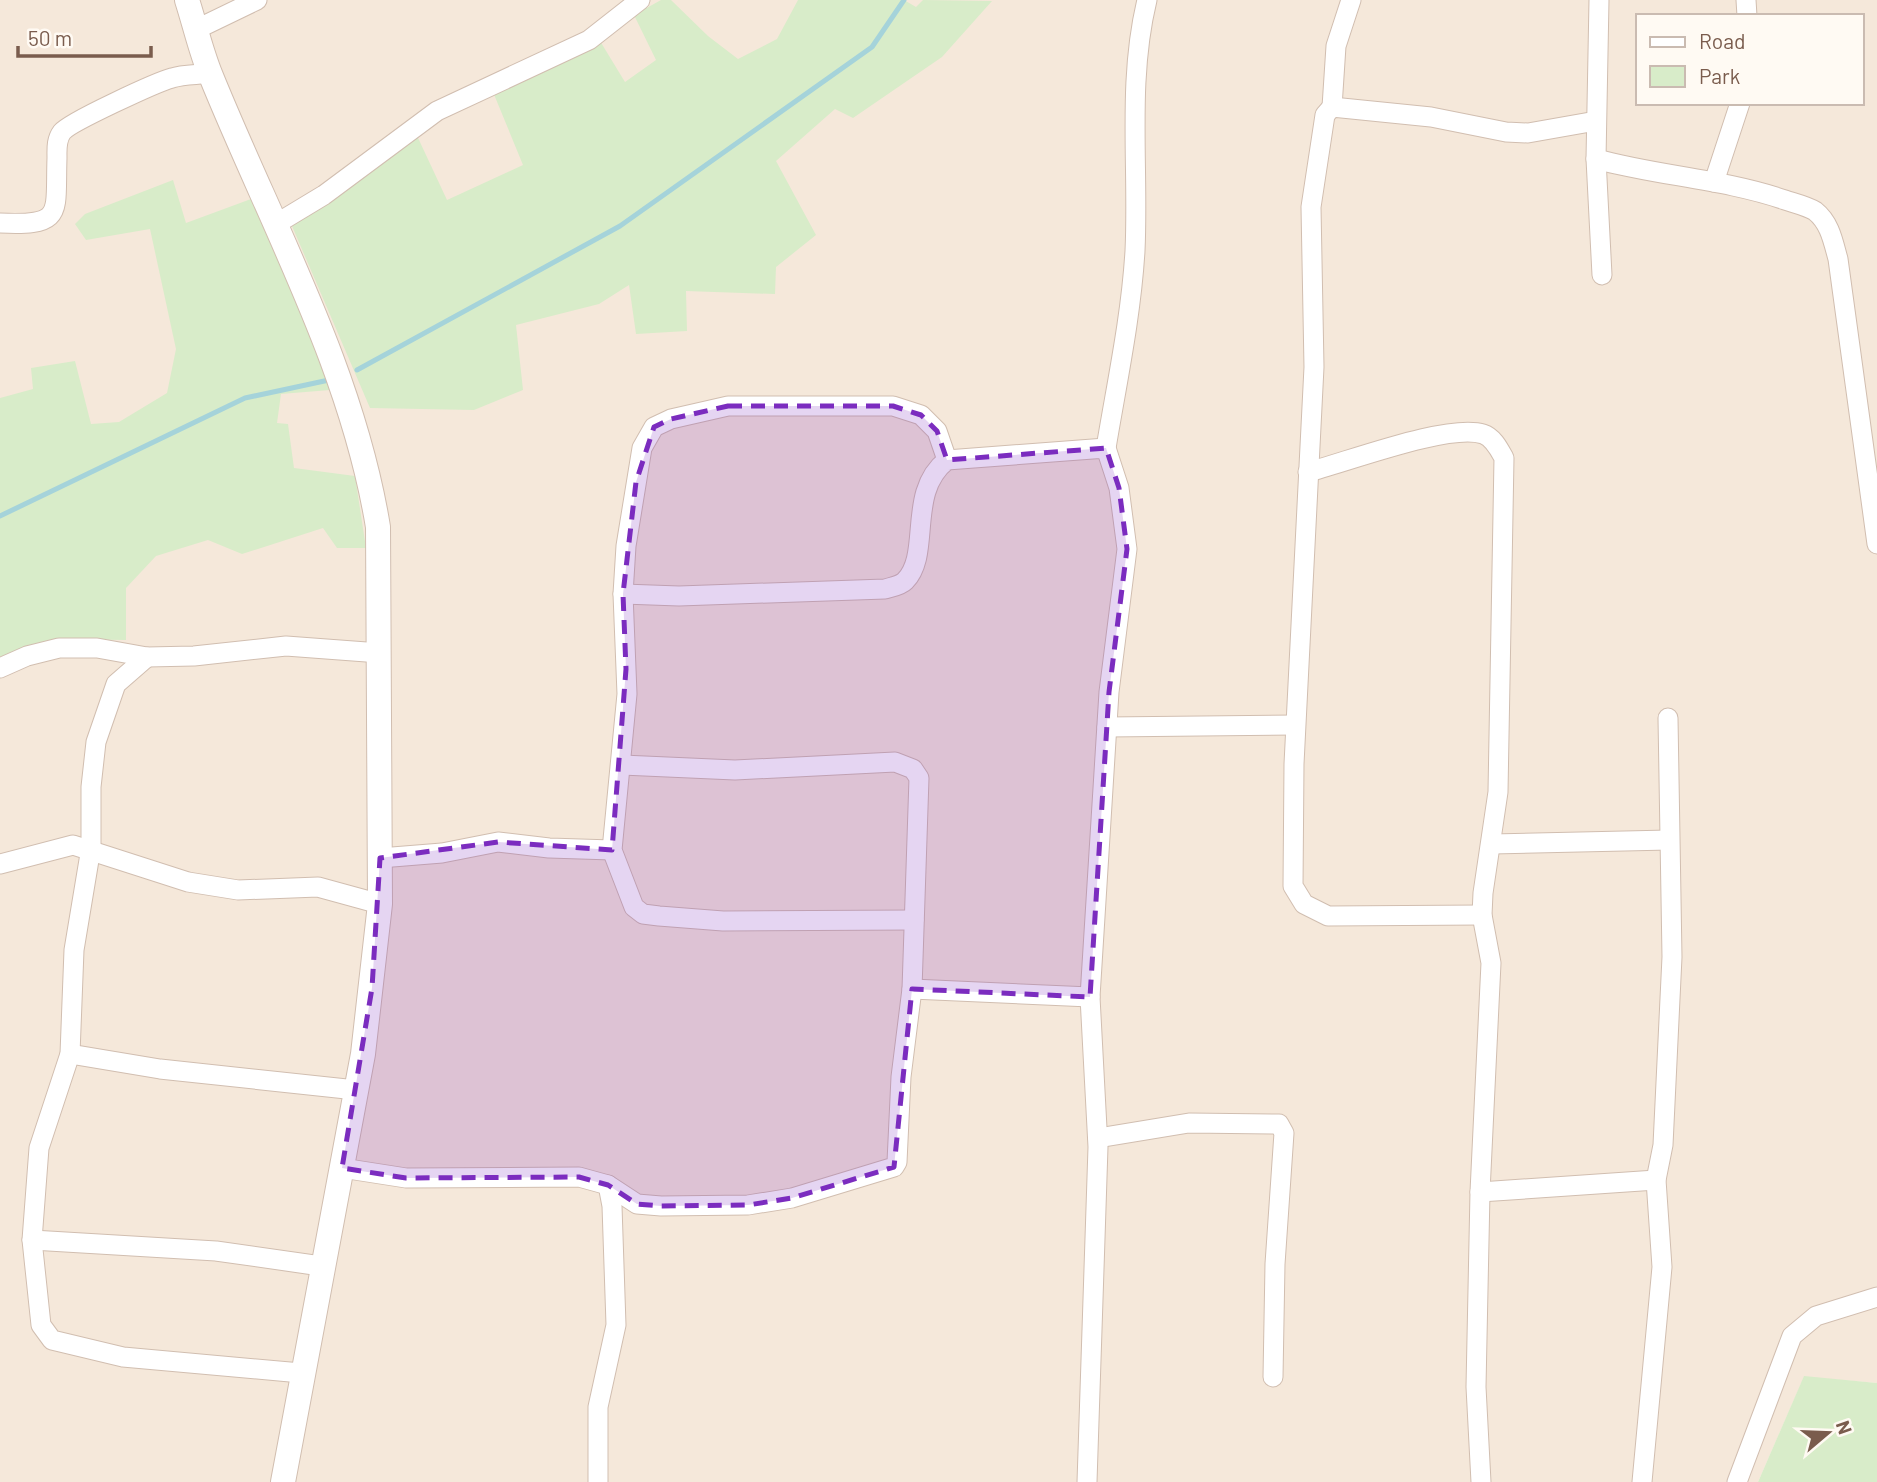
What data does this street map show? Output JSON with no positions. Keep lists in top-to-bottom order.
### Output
{
  "legend": ["Road", "Park"],
  "scale_bar": "50 m",
  "north": "right"
}
